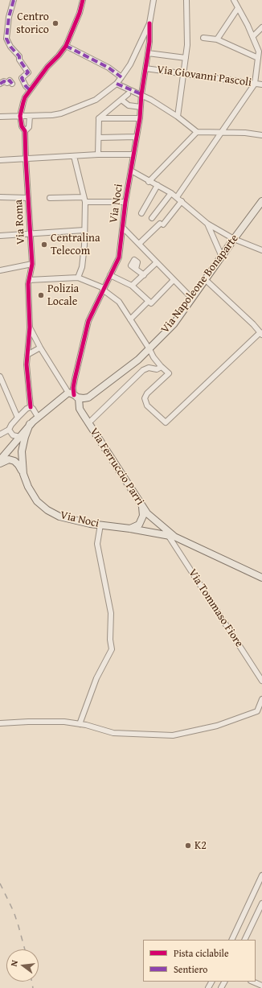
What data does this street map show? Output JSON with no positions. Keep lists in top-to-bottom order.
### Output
{
  "streets": {
    "main road": ["Via Noci", "Via Napoleone Bonaparte", "Via Ferruccio Parri"],
    "street": ["Via Giovanni Pascoli", "Via Roma", "Via Tommaso Fiore"]
  },
  "crossings": [
    ["Via Giovanni Pascoli", "Via Noci"],
    ["Via Noci", "Via Ferruccio Parri"],
    ["Via Noci", "Via Tommaso Fiore"],
    ["Via Napoleone Bonaparte", "Via Ferruccio Parri"],
    ["Via Ferruccio Parri", "Via Tommaso Fiore"]
  ],
  "places": [
    "Centro storico",
    "Centralina Telecom",
    "Polizia Locale",
    "K2"
  ],
  "legend": ["Pista ciclabile", "Sentiero"],
  "north": "left"
}
